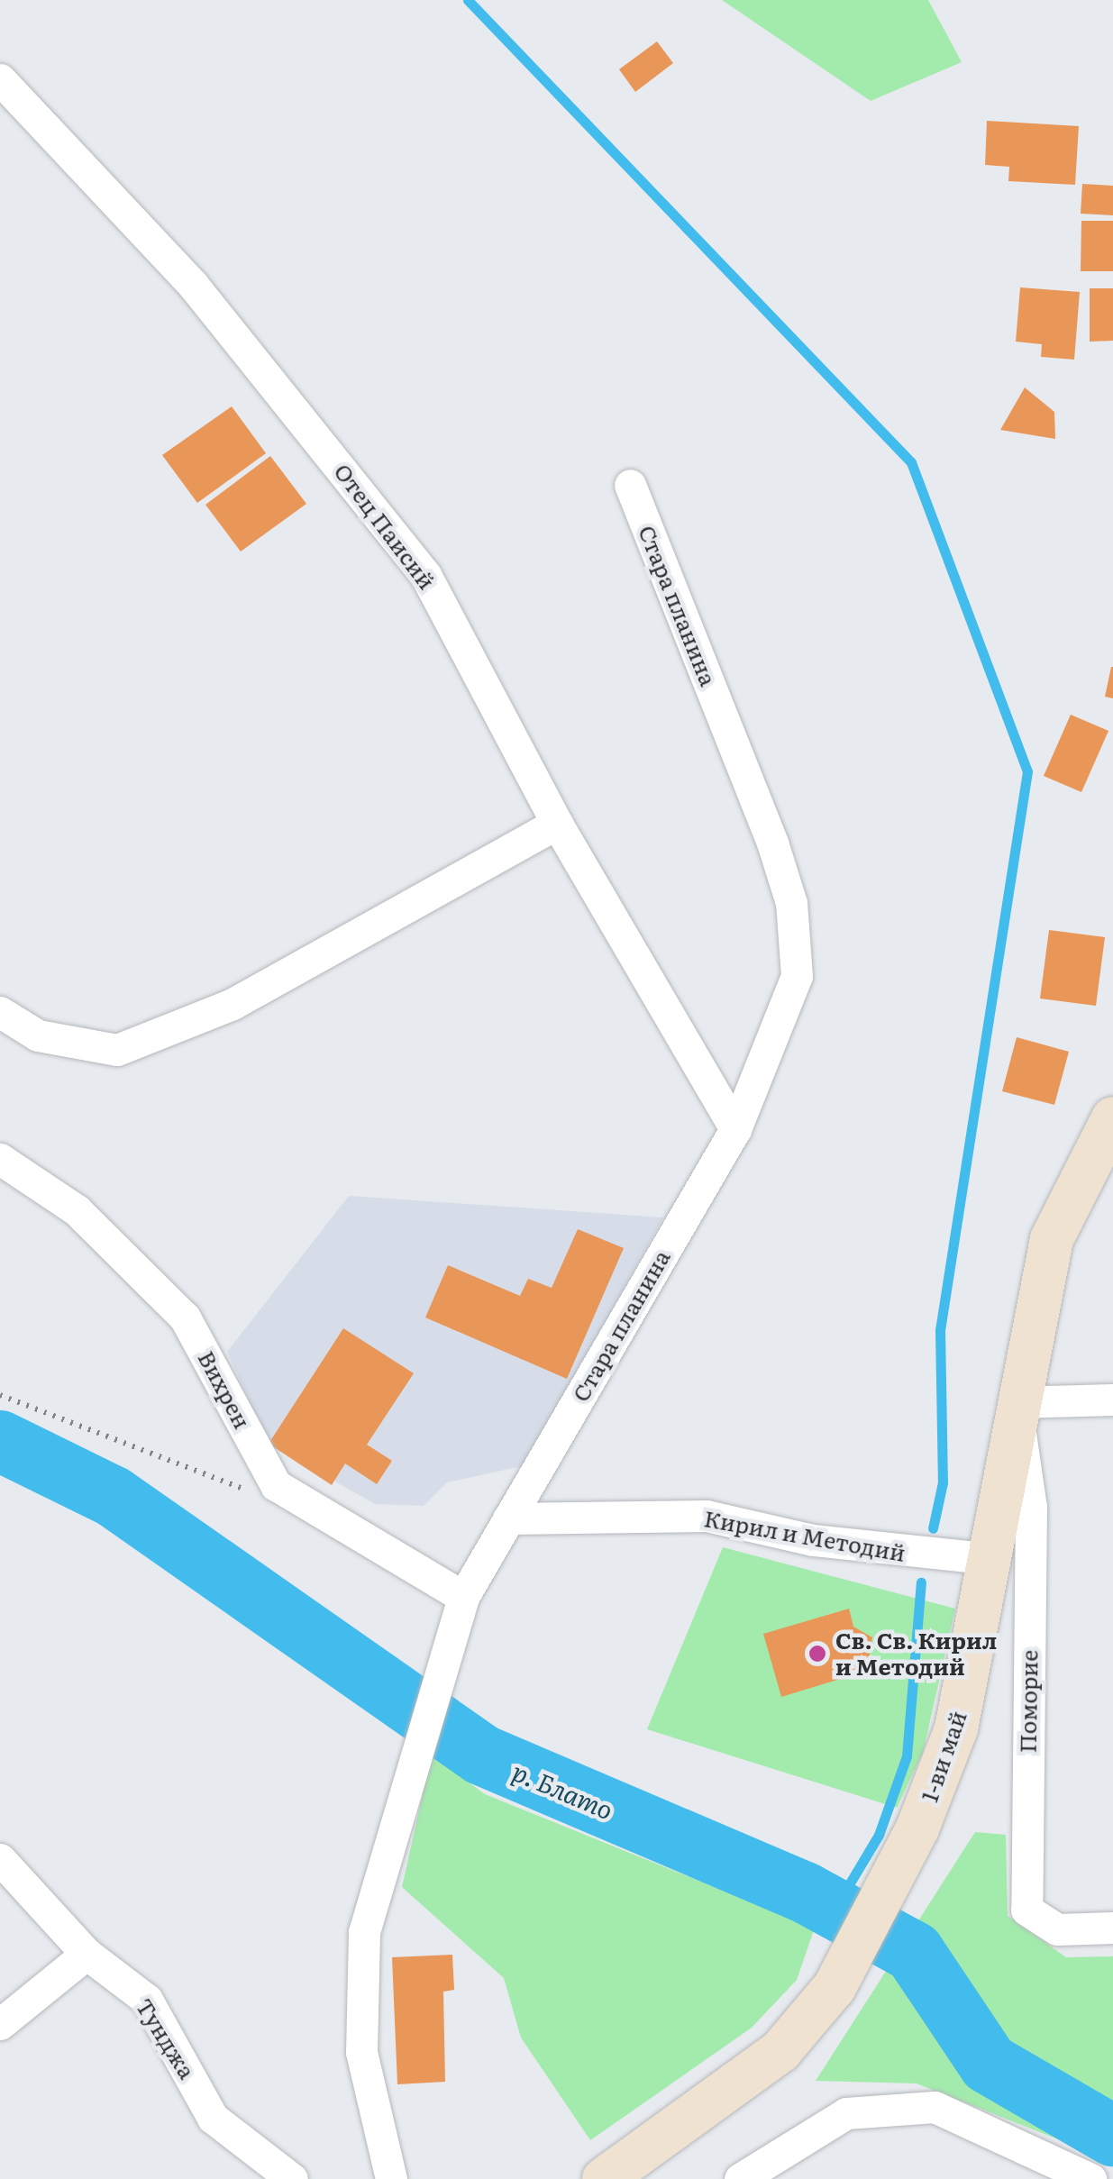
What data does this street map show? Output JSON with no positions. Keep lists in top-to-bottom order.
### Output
{
  "streets": {
    "street": [
      "Отец Паисий",
      "Стара планина",
      "Вихрен",
      "Кирил и Методий",
      "Поморие",
      "1-ви май",
      "Тунджа"
    ]
  },
  "crossings": [
    ["Отец Паисий", "Стара планина"],
    ["Стара планина", "Кирил и Методий"],
    ["Кирил и Методий", "1-ви май"],
    ["Поморие", "1-ви май"]
  ],
  "water": ["р. Блато"],
  "places": ["Св. Св. Кирил и Методий"]
}
